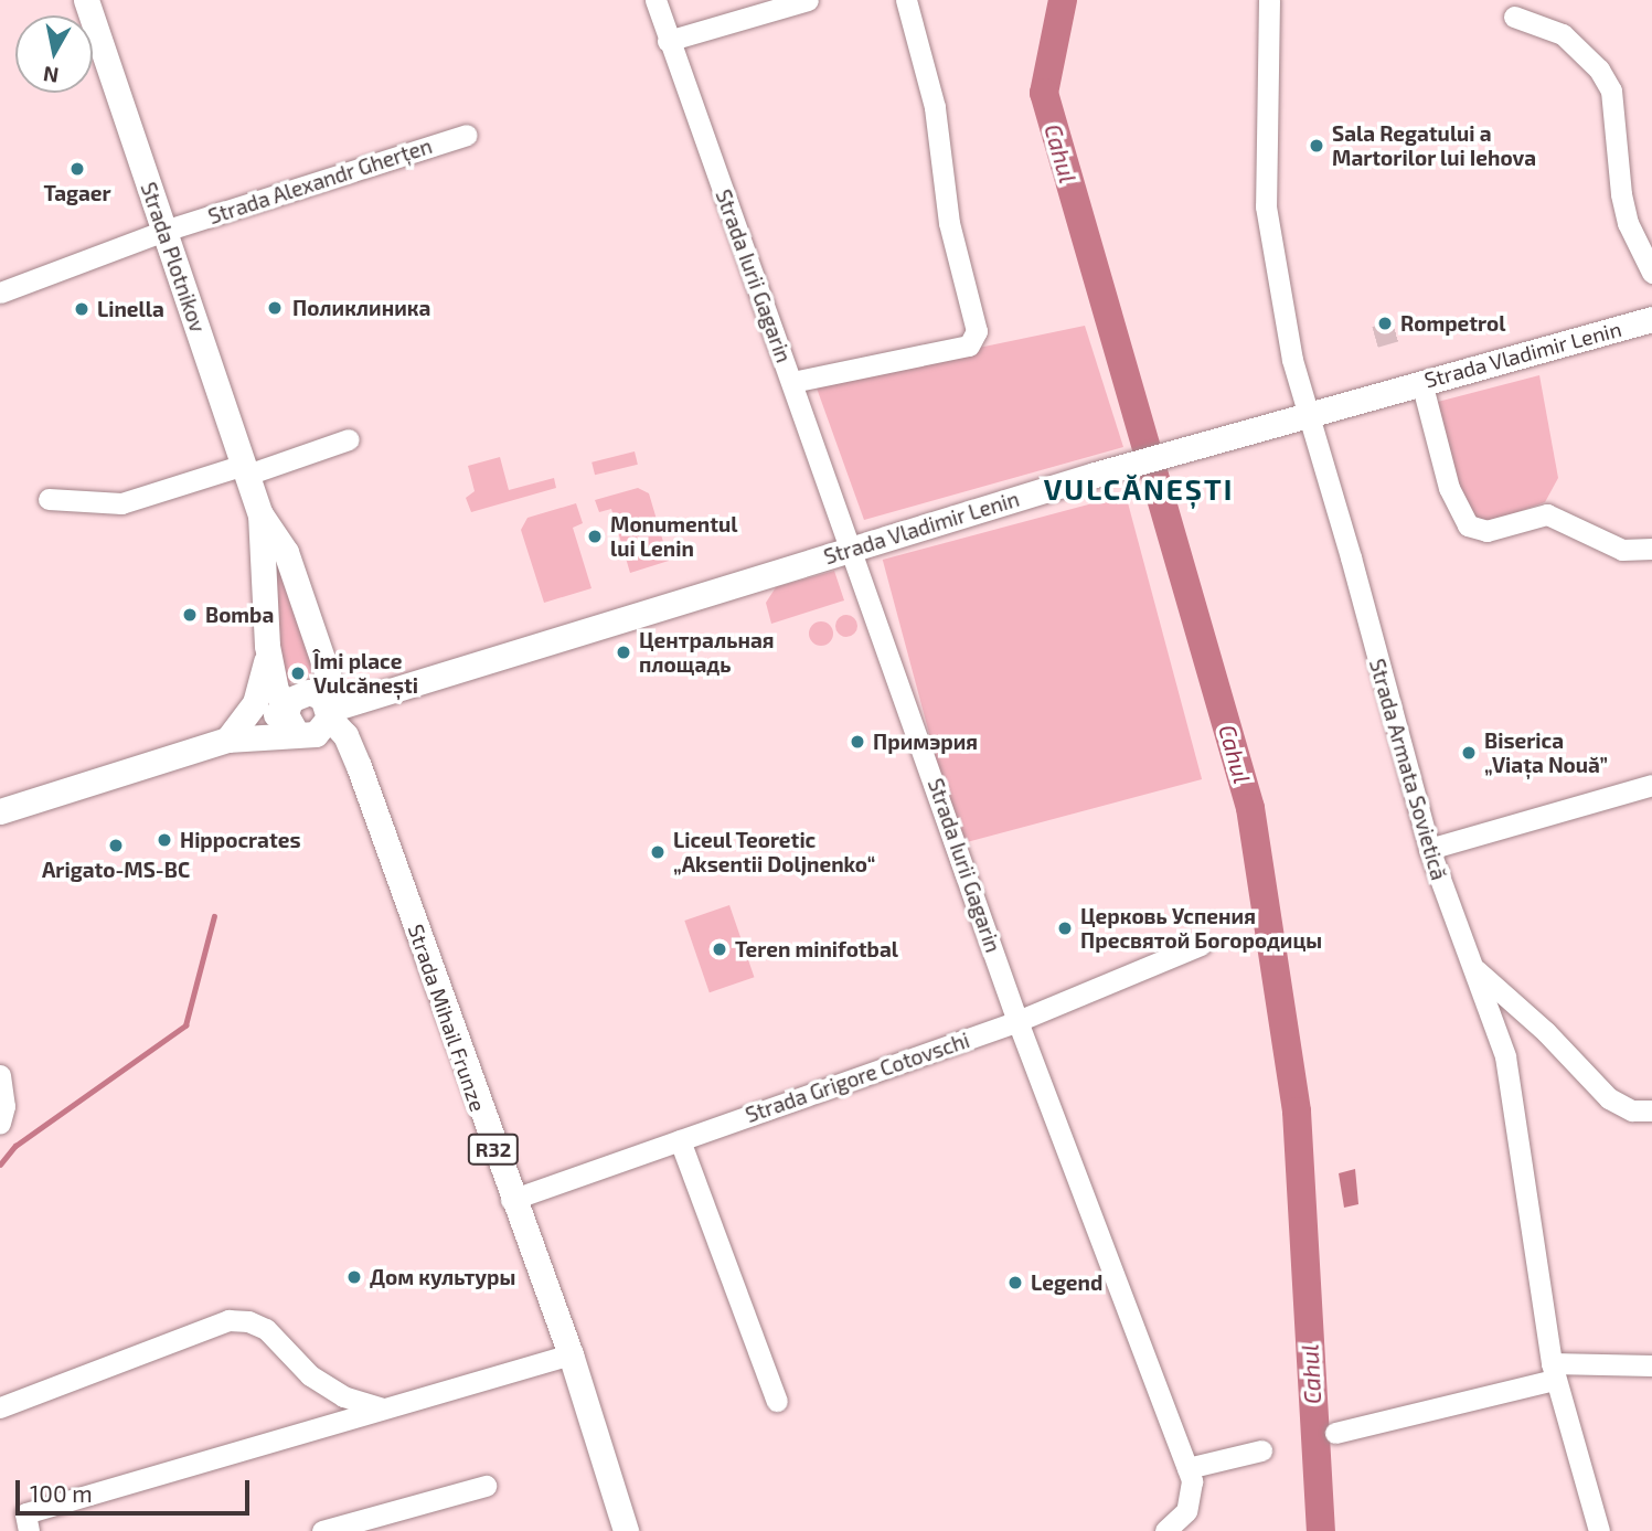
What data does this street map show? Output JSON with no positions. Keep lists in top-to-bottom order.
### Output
{
  "streets": {
    "main road": [
      "Strada Plotnikov",
      "Strada Vladimir Lenin",
      "Strada Mihail Frunze",
      "R32"
    ],
    "street": [
      "Strada Alexandr Gherțen",
      "Strada Iurii Gagarin",
      "Strada Armata Sovietică",
      "Strada Grigore Cotovschi"
    ]
  },
  "crossings": [
    ["Strada Alexandr Gherțen", "Strada Plotnikov"],
    ["Strada Plotnikov", "Strada Vladimir Lenin"],
    ["Strada Plotnikov", "Strada Mihail Frunze"],
    ["Strada Iurii Gagarin", "Strada Vladimir Lenin"],
    ["Strada Iurii Gagarin", "Strada Grigore Cotovschi"],
    ["Strada Vladimir Lenin", "Strada Armata Sovietică"],
    ["Strada Vladimir Lenin", "Strada Mihail Frunze"],
    ["Strada Mihail Frunze", "Strada Grigore Cotovschi"]
  ],
  "districts": ["VULCĂNEȘTI"],
  "water": ["Cahul"],
  "places": [
    "Sala Regatului a Martorilor lui Iehova",
    "Tagaer",
    "Поликлиника",
    "Linella",
    "Rompetrol",
    "Monumentul lui Lenin",
    "Bomba",
    "Центральная площадь",
    "Îmi place Vulcănești",
    "Примэрия",
    "Biserica „Viața Nouă”",
    "Hippocrates",
    "Arigato-MS-BC",
    "Liceul Teoretic „Aksentii Doljnenko“",
    "Церковь Успения Пресвятой Богородицы",
    "Teren minifotbal",
    "Дом культуры",
    "Legend"
  ],
  "scale_bar": "100 m",
  "north": "bottom"
}
